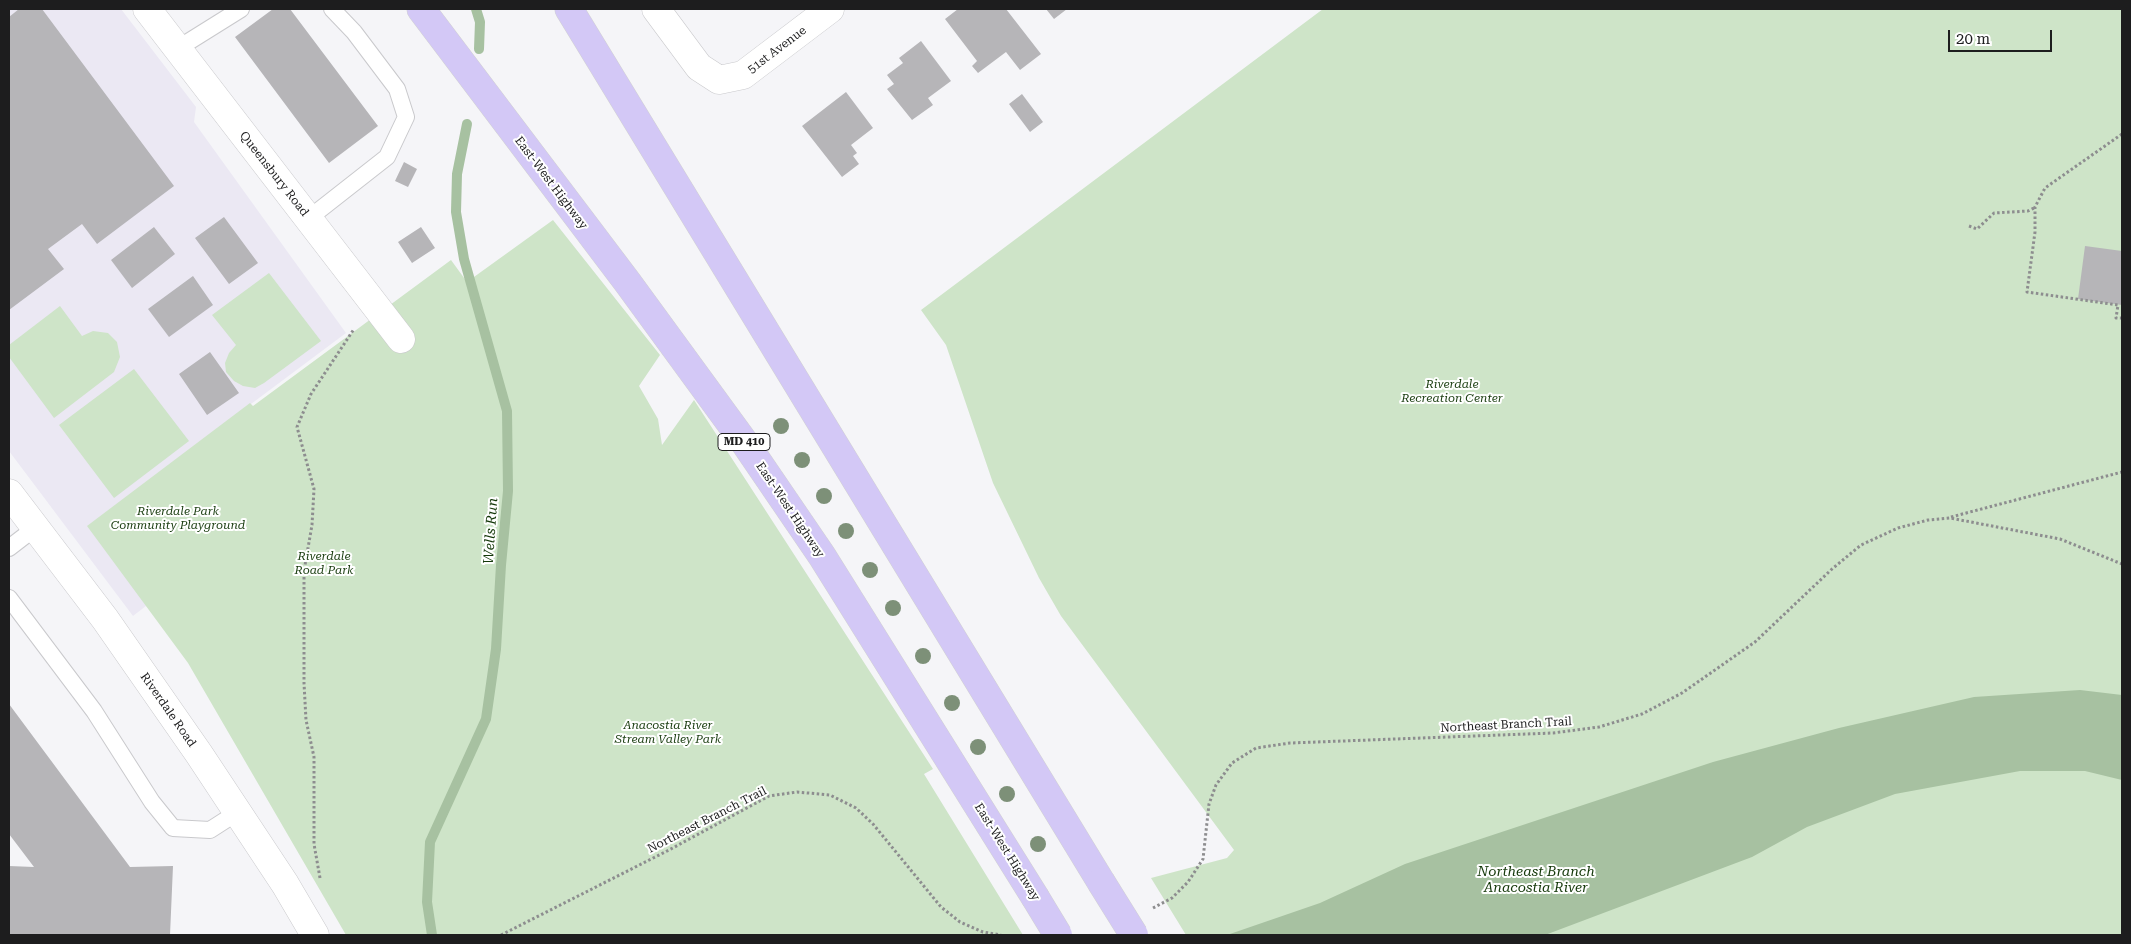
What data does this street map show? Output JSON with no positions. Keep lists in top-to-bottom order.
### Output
{
  "streets": {
    "main road": ["East-West Highway", "MD 410"],
    "street": ["51st Avenue", "Queensbury Road", "Riverdale Road"],
    "path": ["Northeast Branch Trail"]
  },
  "water": ["Wells Run", "Northeast Branch Anacostia River"],
  "parks": [
    "Riverdale Recreation Center",
    "Riverdale Park Community Playground",
    "Riverdale Road Park",
    "Anacostia River Stream Valley Park"
  ],
  "scale_bar": "20 m"
}
